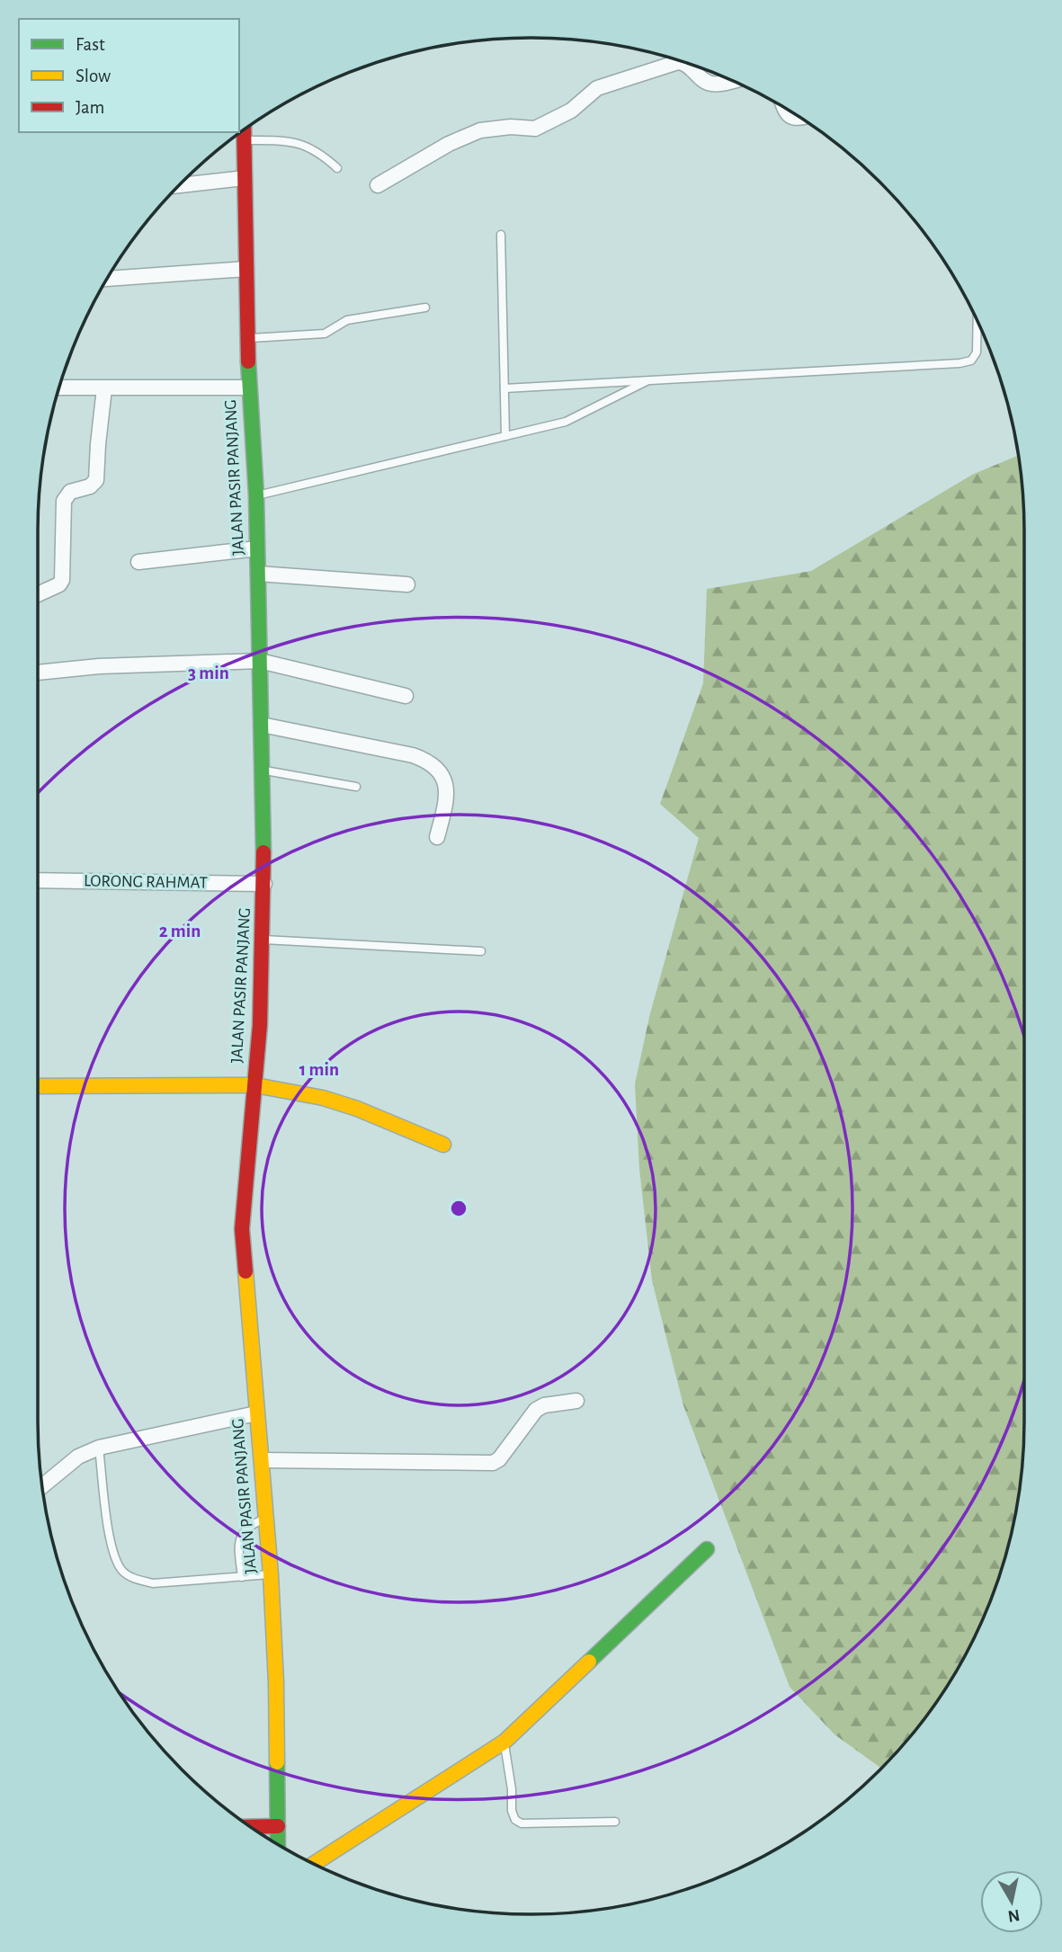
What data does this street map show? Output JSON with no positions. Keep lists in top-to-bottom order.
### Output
{
  "streets": {
    "main road": ["JALAN PASIR PANJANG"],
    "street": ["LORONG RAHMAT"]
  },
  "crossings": [
    ["JALAN PASIR PANJANG", "LORONG RAHMAT"]
  ],
  "legend": ["Fast", "Slow", "Jam"],
  "north": "bottom",
  "rings": ["3 min", "2 min", "1 min"]
}
